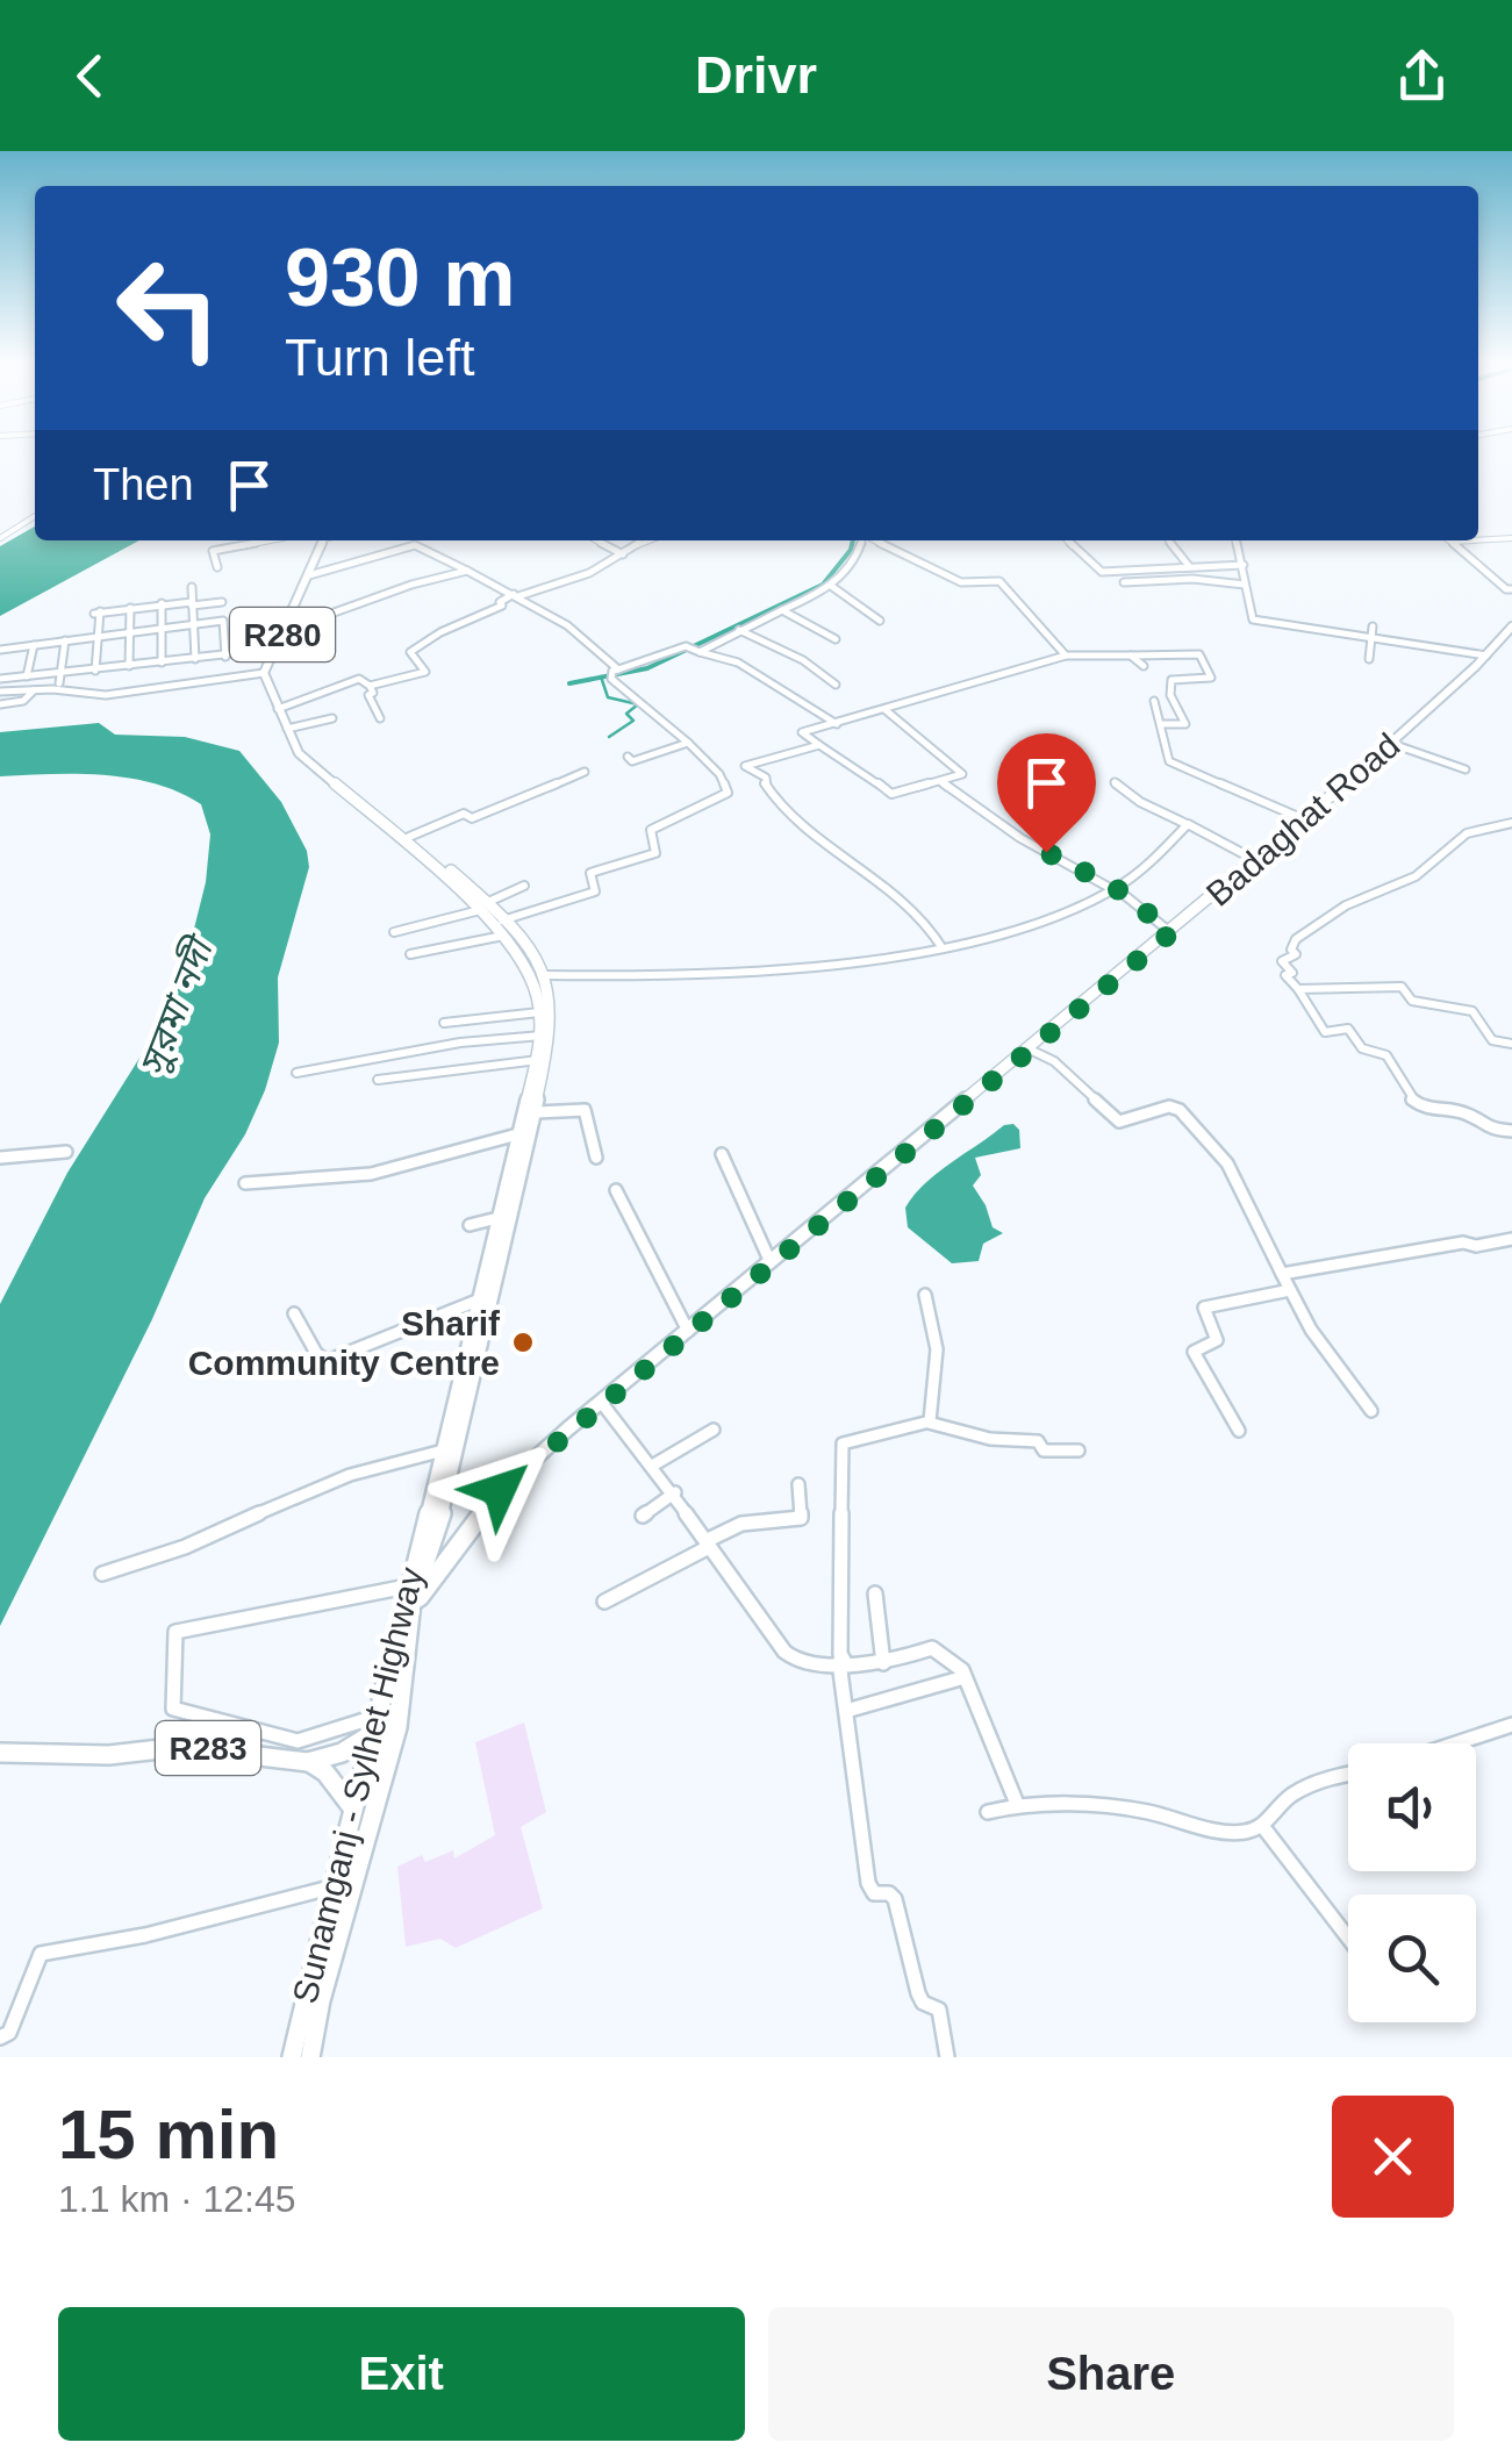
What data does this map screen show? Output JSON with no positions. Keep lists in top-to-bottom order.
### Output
{
  "streets": {
    "main road": [
      "R280",
      "Badaghat Road",
      "R283",
      "Sunamganj - Sylhet Highway"
    ]
  },
  "crossings": [
    ["R280", "Sunamganj - Sylhet Highway"],
    ["Badaghat Road", "Sunamganj - Sylhet Highway"]
  ],
  "water": ["সুরমা নদী"],
  "places": ["Sharif Community Centre"],
  "page": {
    "header": "Drivr",
    "turn": ["930 m", "Turn left"],
    "then": "Then",
    "heading": ["15 min", "1.1 km · 12:45"],
    "buttons": ["Exit", "Share"]
  }
}
